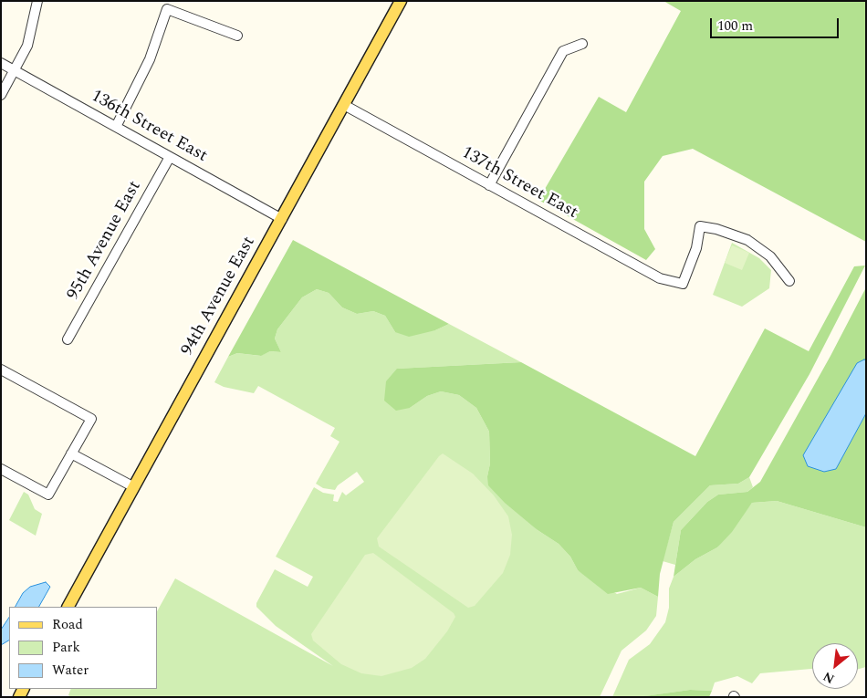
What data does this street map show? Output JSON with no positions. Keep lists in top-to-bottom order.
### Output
{
  "streets": {
    "main road": ["94th Avenue East"],
    "street": ["136th Street East", "137th Street East", "95th Avenue East"]
  },
  "crossings": [
    ["136th Street East", "95th Avenue East"],
    ["136th Street East", "94th Avenue East"],
    ["137th Street East", "94th Avenue East"]
  ],
  "legend": ["Road", "Park", "Water"],
  "scale_bar": "100 m",
  "north": "bottom left"
}
